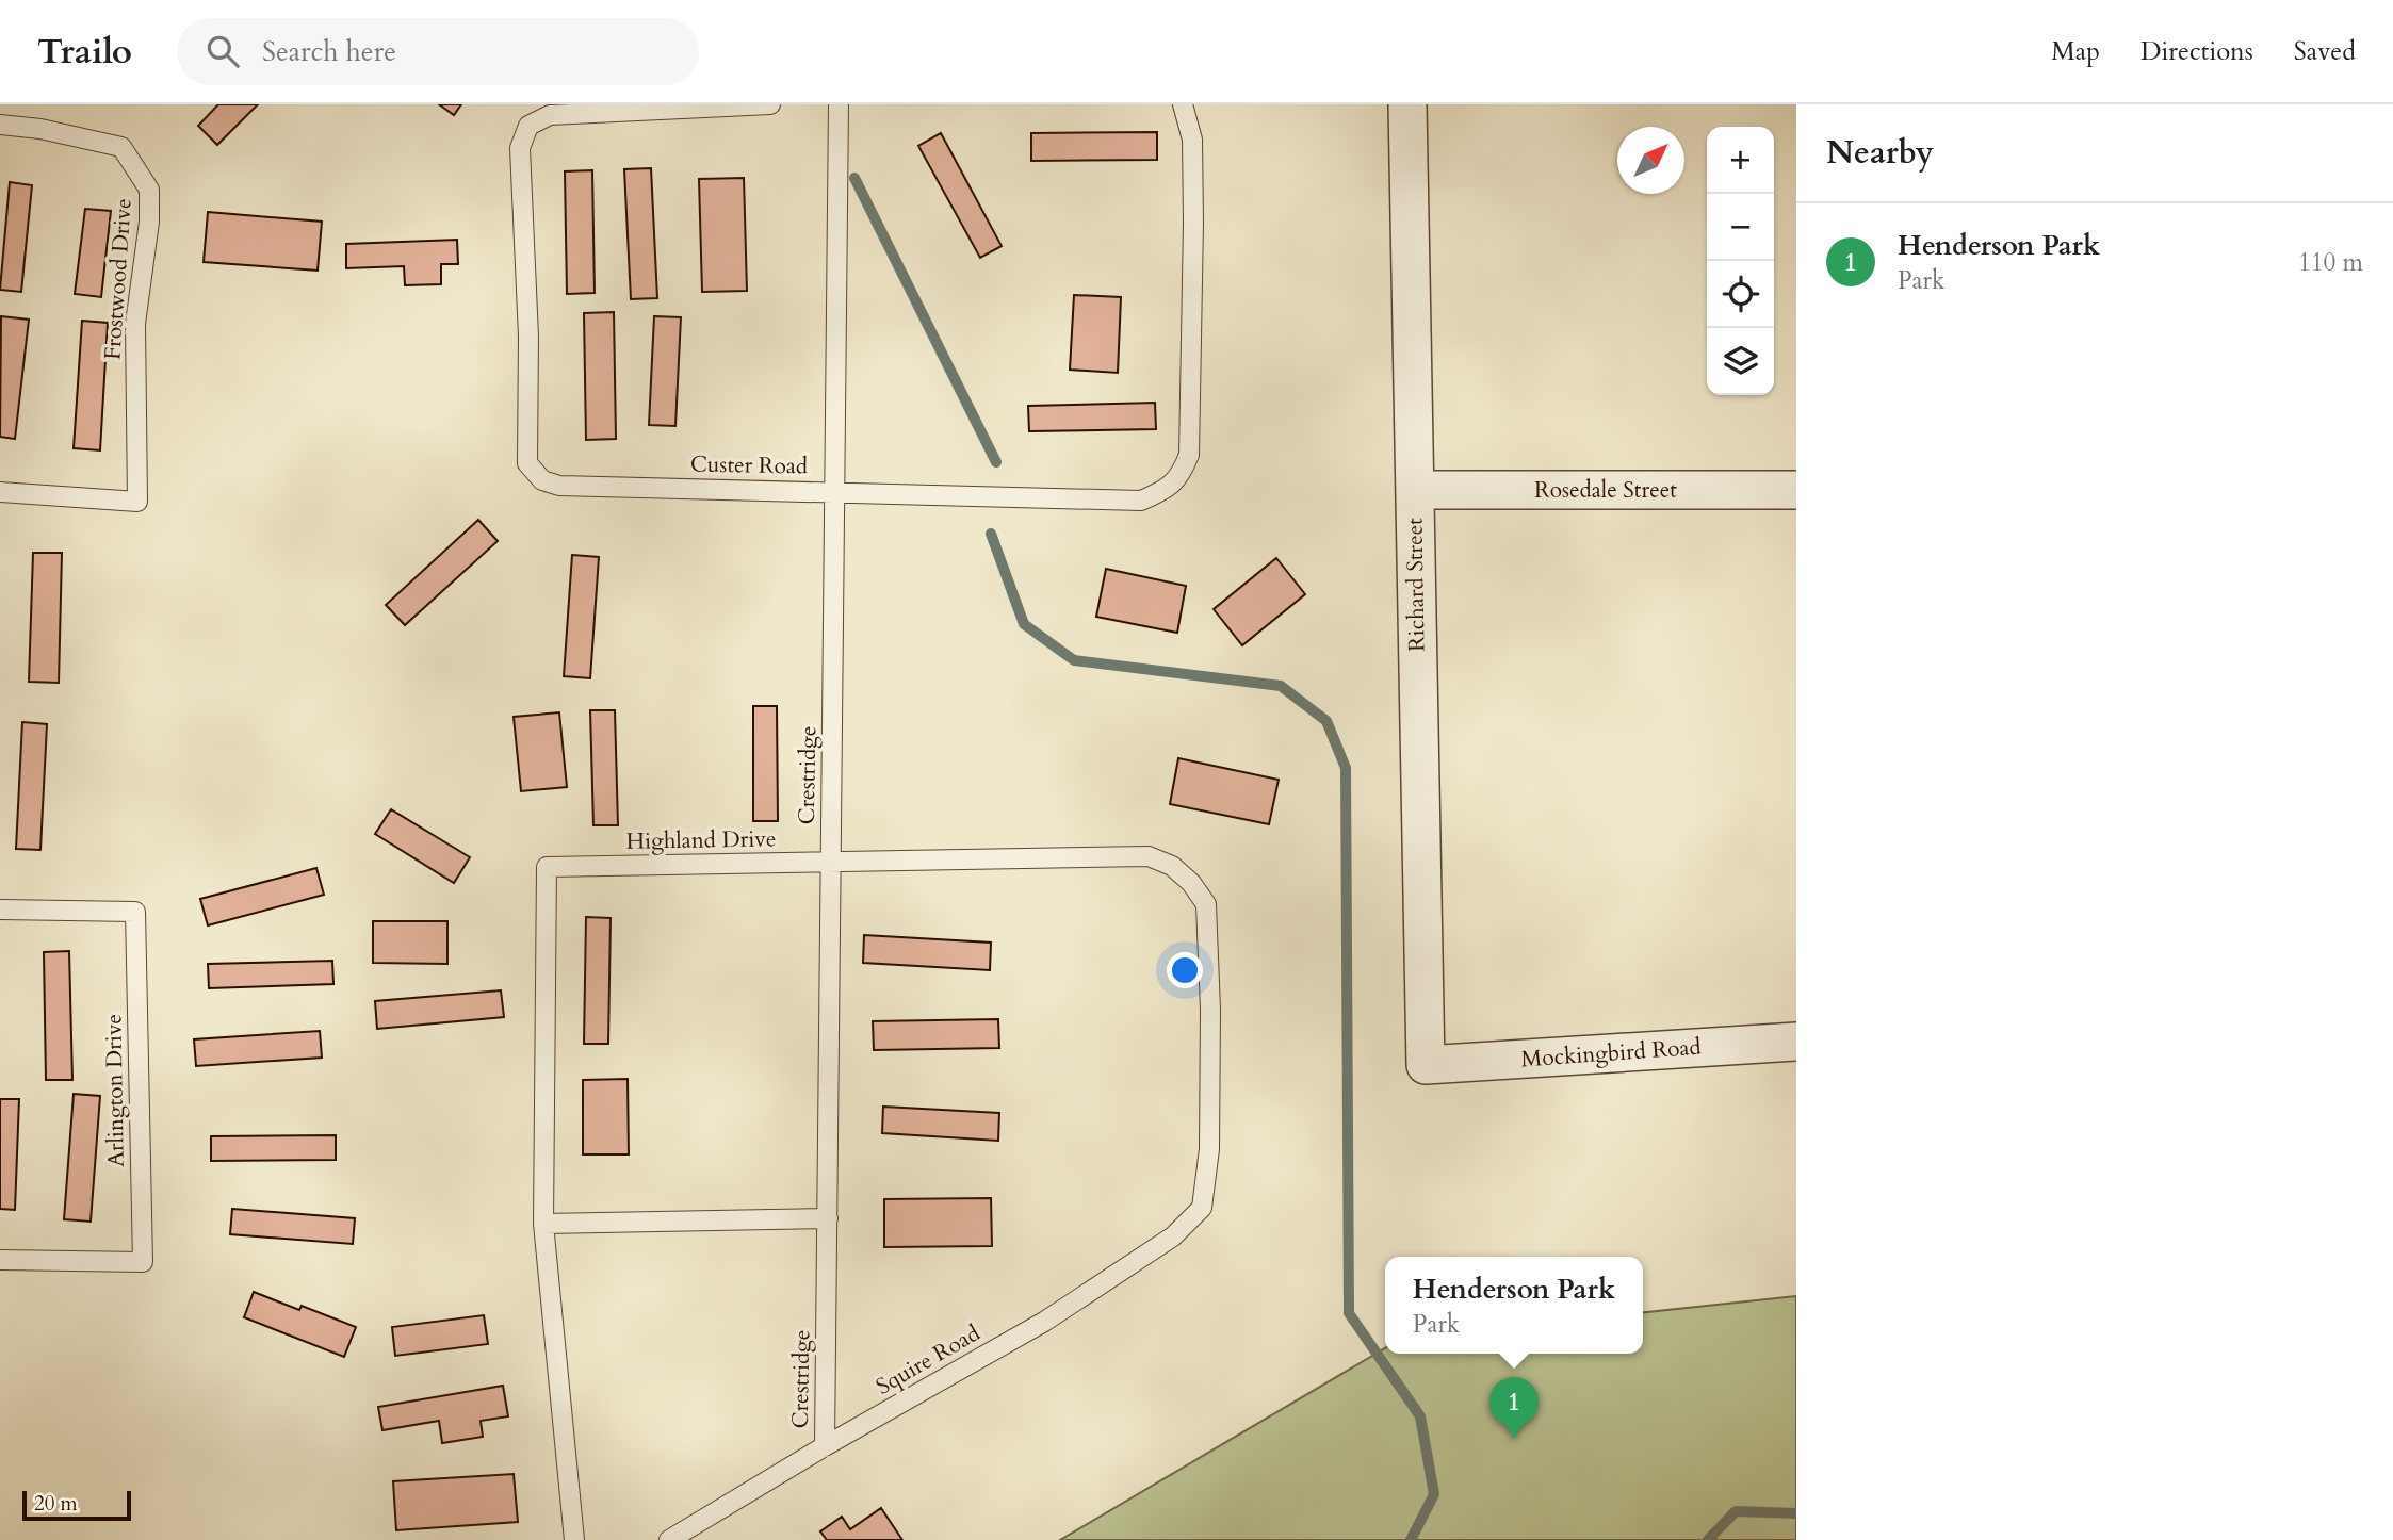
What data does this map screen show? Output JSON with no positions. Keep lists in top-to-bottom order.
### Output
{
  "streets": {
    "street": ["Rosedale Street", "Richard Street", "Mockingbird Road"],
    "lane": [
      "Frostwood Drive",
      "Custer Road",
      "Crestridge",
      "Highland Drive",
      "Arlington Drive",
      "Squire Road"
    ]
  },
  "crossings": [
    ["Custer Road", "Crestridge"],
    ["Rosedale Street", "Richard Street"],
    ["Richard Street", "Mockingbird Road"],
    ["Crestridge", "Highland Drive"],
    ["Crestridge", "Squire Road"],
    ["Highland Drive", "Squire Road"]
  ],
  "scale_bar": "20 m",
  "north": "top right",
  "page": {
    "header": "Trailo",
    "search": "Search here",
    "nav": ["Map", "Directions", "Saved"],
    "heading": "Nearby",
    "map_buttons": ["+", "−"],
    "list": [
      {
        "mark": "1",
        "name": "Henderson Park",
        "note": "Park",
        "value": "110 m"
      }
    ],
    "popup": ["Henderson Park", "Park"],
    "pins": "1",
    "scale": "20 m"
  }
}
